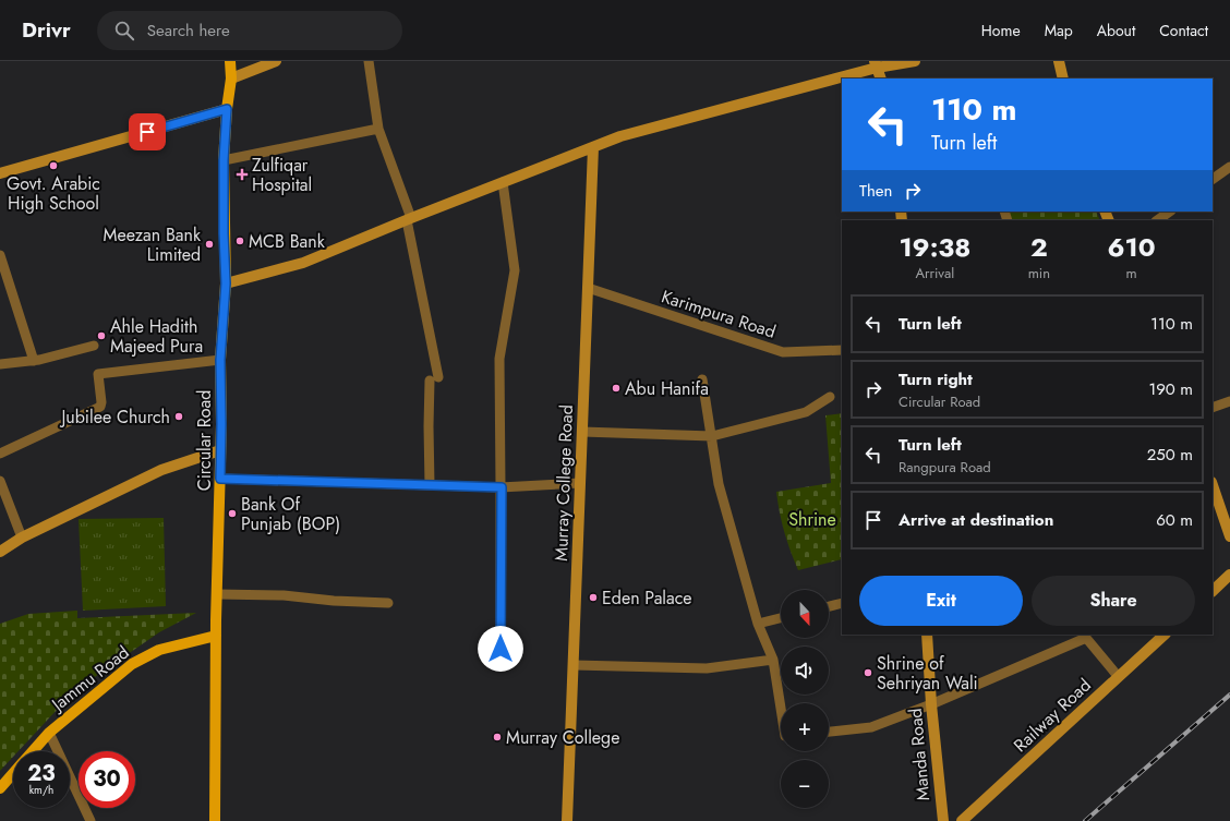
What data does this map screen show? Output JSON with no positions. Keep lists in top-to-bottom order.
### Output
{
  "streets": {
    "main road": ["Circular Road", "Jammu Road"],
    "street": [
      "Karimpura Road",
      "Murray College Road",
      "Railway Road",
      "Manda Road"
    ]
  },
  "crossings": [
    ["Karimpura Road", "Murray College Road"],
    ["Circular Road", "Jammu Road"]
  ],
  "parks": ["Shrine"],
  "places": {
    "other": [
      "Govt. Arabic High School",
      "MCB Bank",
      "Meezan Bank Limited",
      "Ahle Hadith Majeed Pura",
      "Abu Hanifa",
      "Jubilee Church",
      "Bank Of Punjab (BOP)",
      "Eden Palace",
      "Shrine of Sehriyan Wali",
      "Murray College"
    ],
    "health": ["Zulfiqar Hospital"]
  },
  "north": "bottom",
  "page": {
    "header": "Drivr",
    "search": "Search here",
    "nav": [
      "Home",
      "Map",
      "About",
      "Contact"
    ],
    "turn": ["110 m", "Turn left"],
    "then": "Then",
    "eta": [
      "19:38",
      "Arrival",
      "2",
      "min",
      "610",
      "m"
    ],
    "list": [
      {
        "name": "Turn left",
        "value": "110 m"
      },
      {
        "name": "Turn right",
        "note": "Circular Road",
        "value": "190 m"
      },
      {
        "name": "Turn left",
        "note": "Rangpura Road",
        "value": "250 m"
      },
      {
        "name": "Arrive at destination",
        "value": "60 m"
      }
    ],
    "buttons": ["Exit", "Share"],
    "map_buttons": ["+", "−"],
    "speed": "23 km/h",
    "limit": "30"
  }
}
